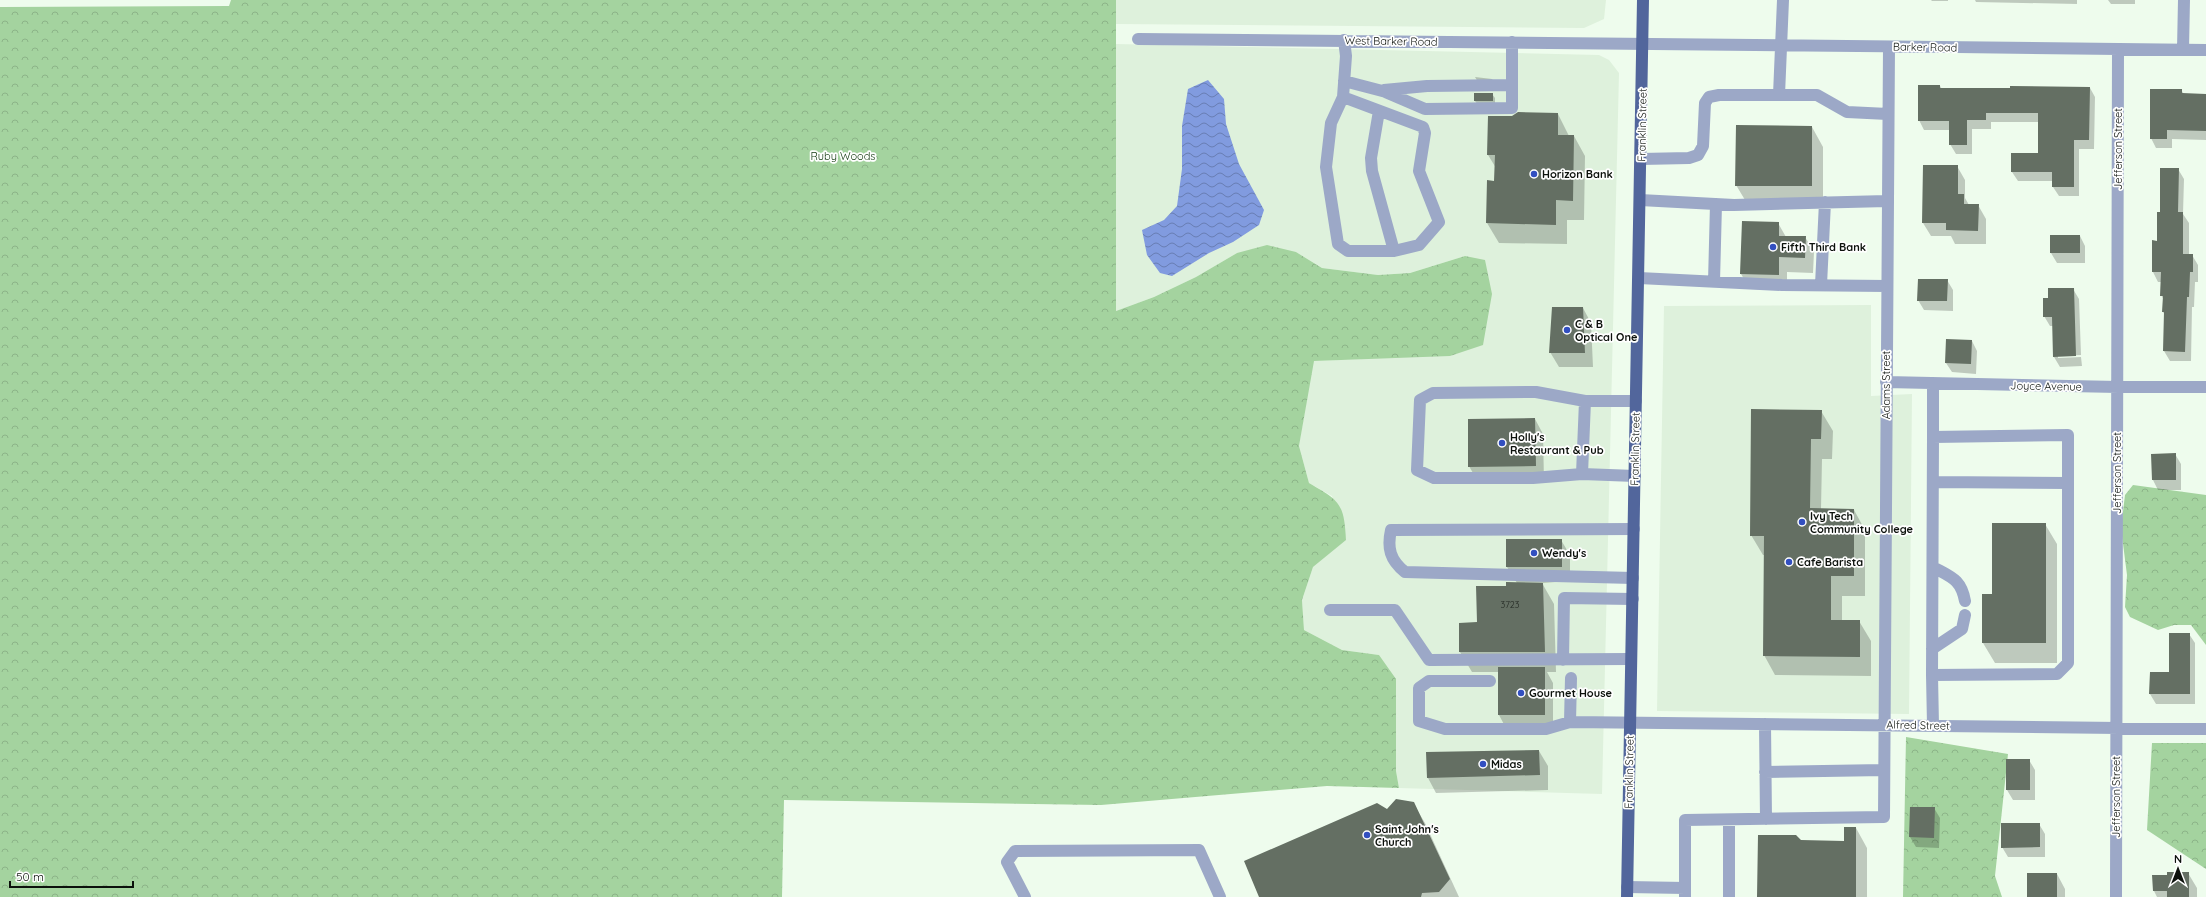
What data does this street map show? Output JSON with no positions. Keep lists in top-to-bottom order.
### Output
{
  "streets": {
    "main road": ["Franklin Street"],
    "street": [
      "West Barker Road",
      "Barker Road",
      "Jefferson Street",
      "Adams Street",
      "Joyce Avenue",
      "Alfred Street"
    ]
  },
  "crossings": [
    ["West Barker Road", "Barker Road"],
    ["West Barker Road", "Franklin Street"],
    ["Barker Road", "Franklin Street"],
    ["Barker Road", "Jefferson Street"],
    ["Barker Road", "Adams Street"],
    ["Franklin Street", "Alfred Street"],
    ["Jefferson Street", "Joyce Avenue"],
    ["Jefferson Street", "Alfred Street"],
    ["Adams Street", "Joyce Avenue"],
    ["Adams Street", "Alfred Street"]
  ],
  "parks": ["Ruby Woods"],
  "places": [
    "Horizon Bank",
    "Fifth Third Bank",
    "C & B Optical One",
    "Holly's Restaurant & Pub",
    "Ivy Tech Community College",
    "Wendy's",
    "Cafe Barista",
    "Gourmet House",
    "Midas",
    "Saint John's Church"
  ],
  "house_numbers": ["3723"],
  "scale_bar": "50 m",
  "north": "top"
}
